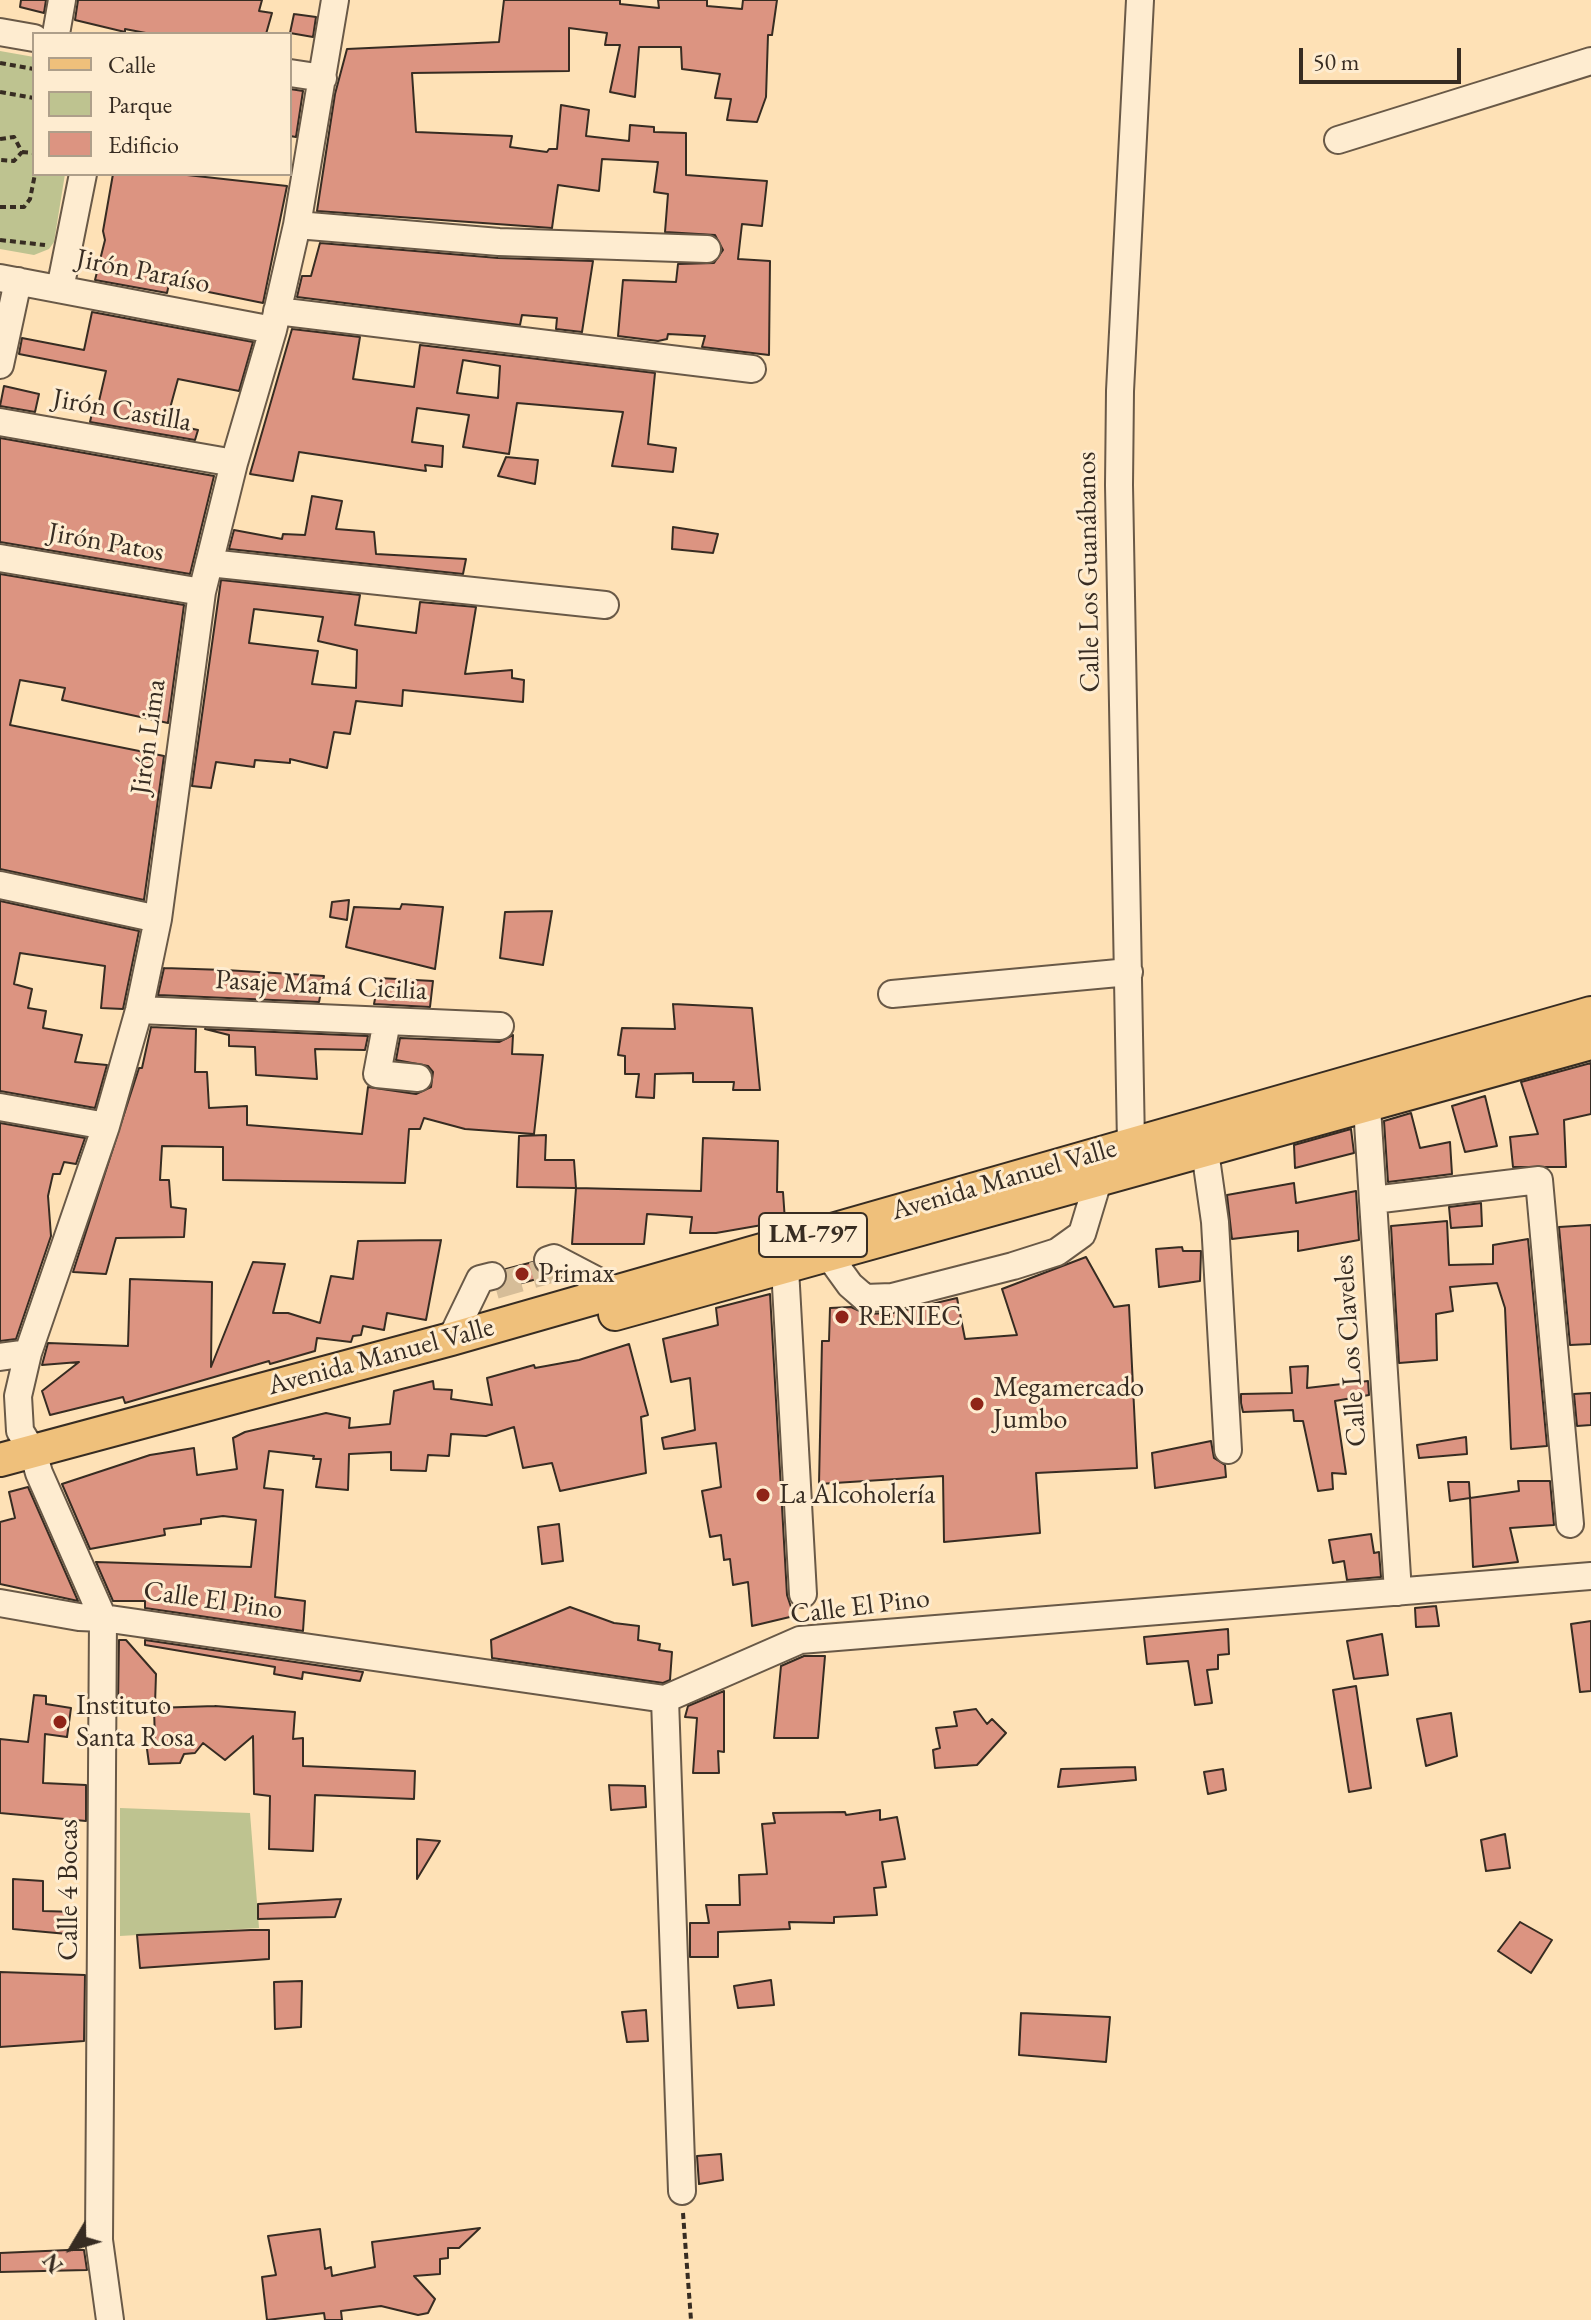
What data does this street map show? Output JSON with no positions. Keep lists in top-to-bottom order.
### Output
{
  "streets": {
    "main road": ["Avenida Manuel Valle", "LM-797"],
    "street": [
      "Jirón Paraíso",
      "Jirón Castilla",
      "Jirón Patos",
      "Calle Los Guanábanos",
      "Jirón Lima",
      "Pasaje Mamá Cicilia",
      "Calle Los Claveles",
      "Calle El Pino",
      "Calle 4 Bocas"
    ]
  },
  "crossings": [
    ["Jirón Paraíso", "Jirón Lima"],
    ["Jirón Castilla", "Jirón Lima"],
    ["Jirón Patos", "Jirón Lima"],
    ["Calle Los Guanábanos", "Avenida Manuel Valle"],
    ["Jirón Lima", "Pasaje Mamá Cicilia"],
    ["Jirón Lima", "Avenida Manuel Valle"],
    ["Jirón Lima", "Calle 4 Bocas"],
    ["Avenida Manuel Valle", "Calle Los Claveles"],
    ["Avenida Manuel Valle", "Calle 4 Bocas"],
    ["Calle Los Claveles", "Calle El Pino"],
    ["Calle El Pino", "Calle 4 Bocas"]
  ],
  "places": [
    "Primax",
    "RENIEC",
    "Megamercado Jumbo",
    "La Alcoholería",
    "Instituto Santa Rosa"
  ],
  "legend": ["Calle", "Parque", "Edificio"],
  "scale_bar": "50 m",
  "north": "bottom left"
}
